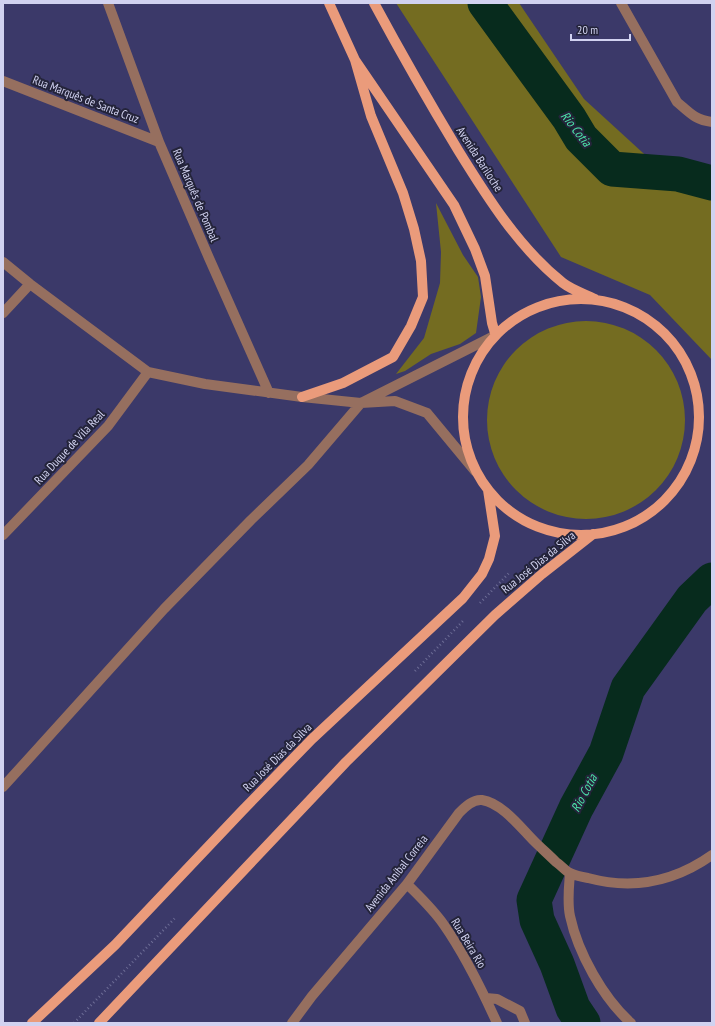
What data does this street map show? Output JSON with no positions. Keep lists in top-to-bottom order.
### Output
{
  "streets": {
    "main road": ["Avenida Bariloche", "Rua José Dias da Silva"],
    "street": [
      "Rua Marquês de Santa Cruz",
      "Rua Marquês de Pombal",
      "Rua Duque de Vila Real",
      "Avenida Aníbal Correia",
      "Rua Beira Rio"
    ]
  },
  "crossings": [
    ["Rua Marquês de Santa Cruz", "Rua Marquês de Pombal"],
    ["Avenida Aníbal Correia", "Rua Beira Rio"]
  ],
  "water": ["Rio Cotia"],
  "scale_bar": "20 m"
}
